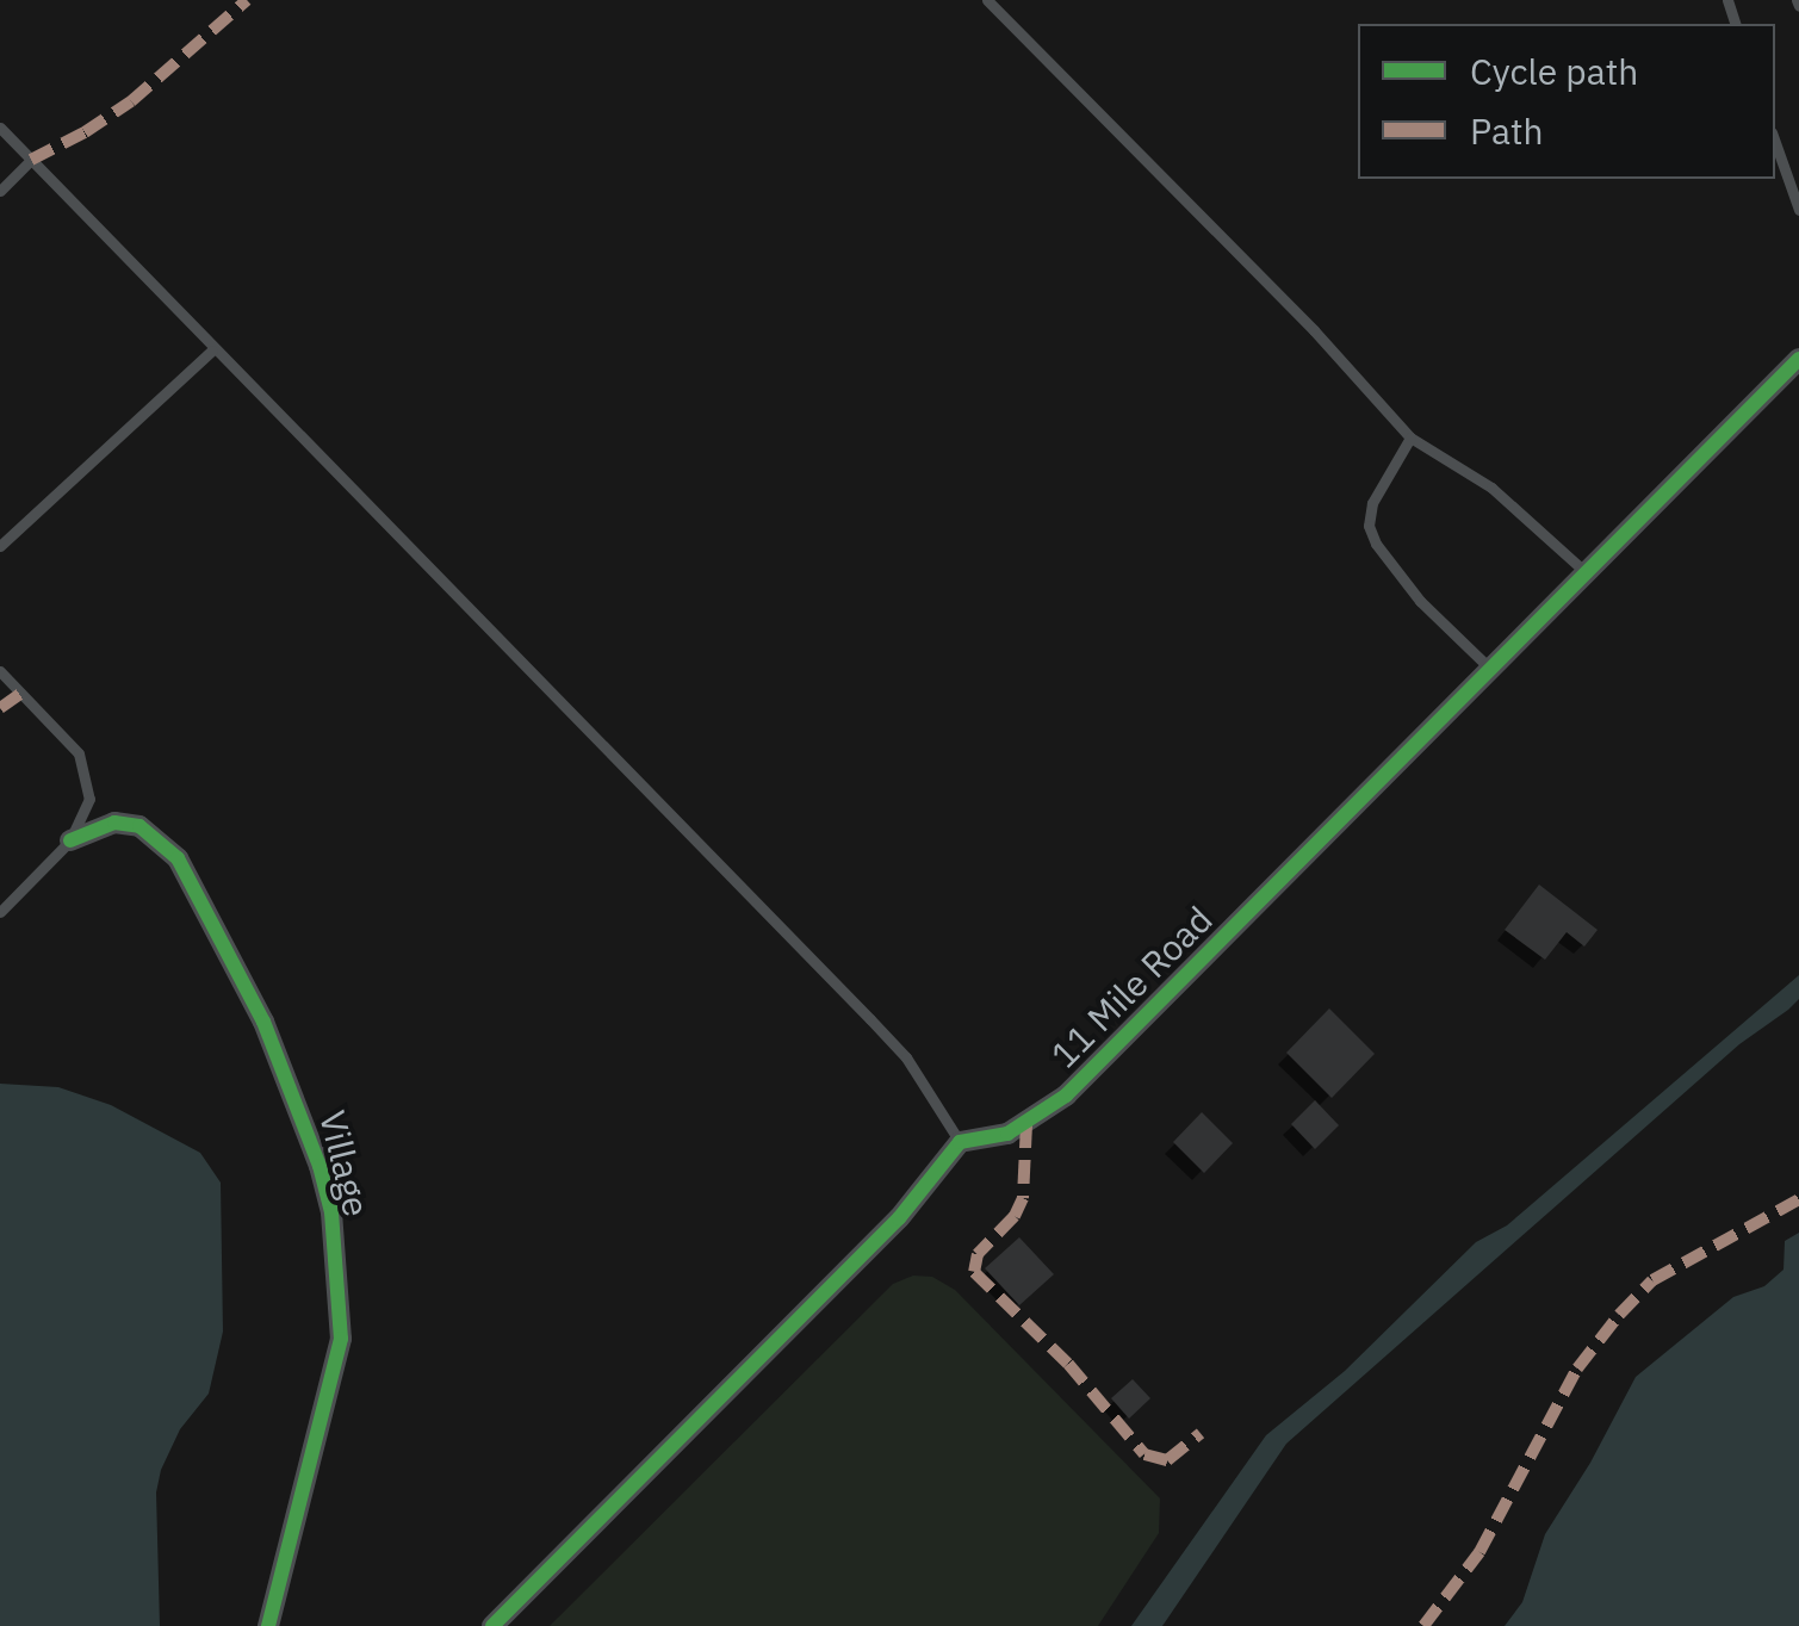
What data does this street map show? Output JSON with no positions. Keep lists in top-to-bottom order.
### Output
{
  "streets": {
    "street": ["11 Mile Road", "Village"]
  },
  "legend": ["Cycle path", "Path"]
}
